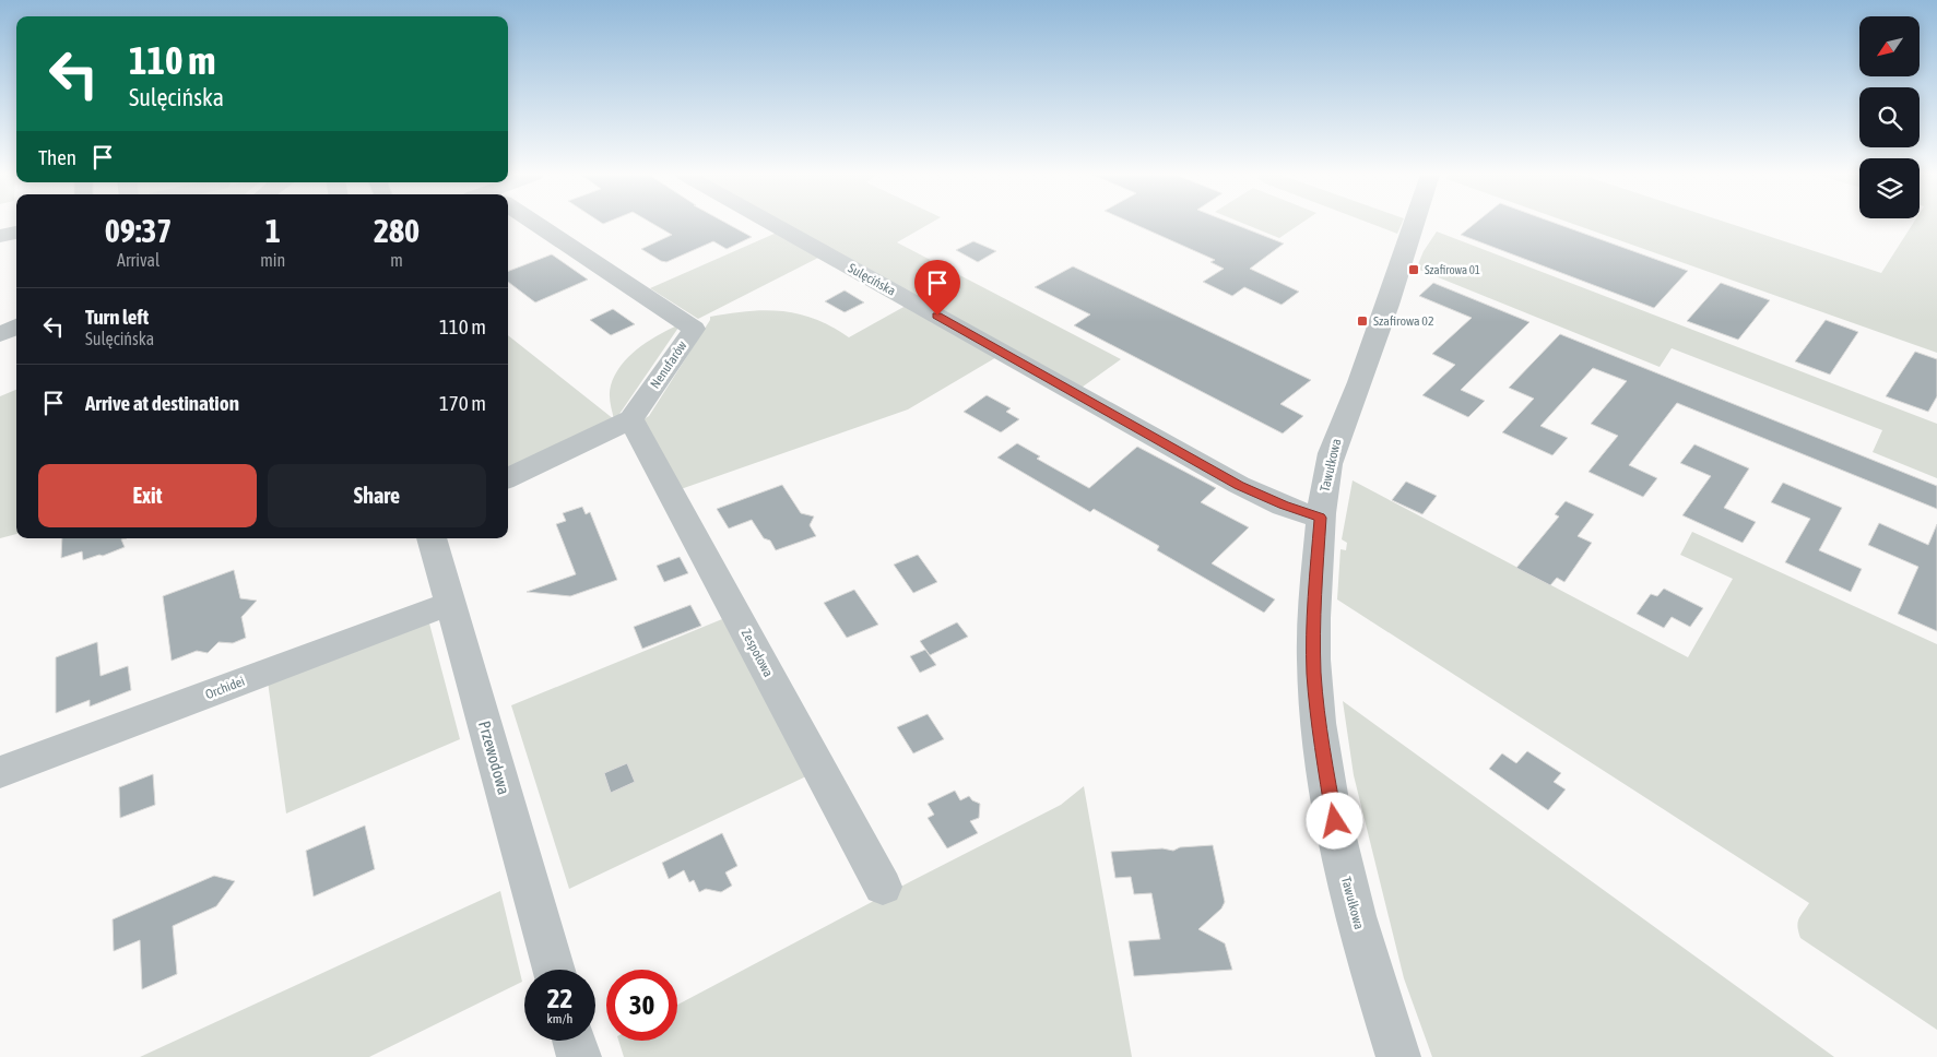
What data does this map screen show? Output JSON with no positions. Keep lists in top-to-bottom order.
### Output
{
  "streets": {
    "street": [
      "Sulęcińska",
      "Nenufarów",
      "Tawułkowa",
      "Zespołowa",
      "Orchidei",
      "Przewodowa"
    ]
  },
  "crossings": [
    ["Sulęcińska", "Tawułkowa"],
    ["Nenufarów", "Zespołowa"],
    ["Orchidei", "Przewodowa"]
  ],
  "places": {
    "transit": ["Szafirowa 01", "Szafirowa 02"]
  },
  "north": "bottom left",
  "page": {
    "turn": ["110 m", "Sulęcińska"],
    "then": "Then",
    "eta": [
      "09:37",
      "Arrival",
      "1",
      "min",
      "280",
      "m"
    ],
    "list": [
      {
        "name": "Turn left",
        "note": "Sulęcińska",
        "value": "110 m"
      },
      {
        "name": "Arrive at destination",
        "value": "170 m"
      }
    ],
    "buttons": ["Exit", "Share"],
    "speed": "22 km/h",
    "limit": "30"
  }
}
